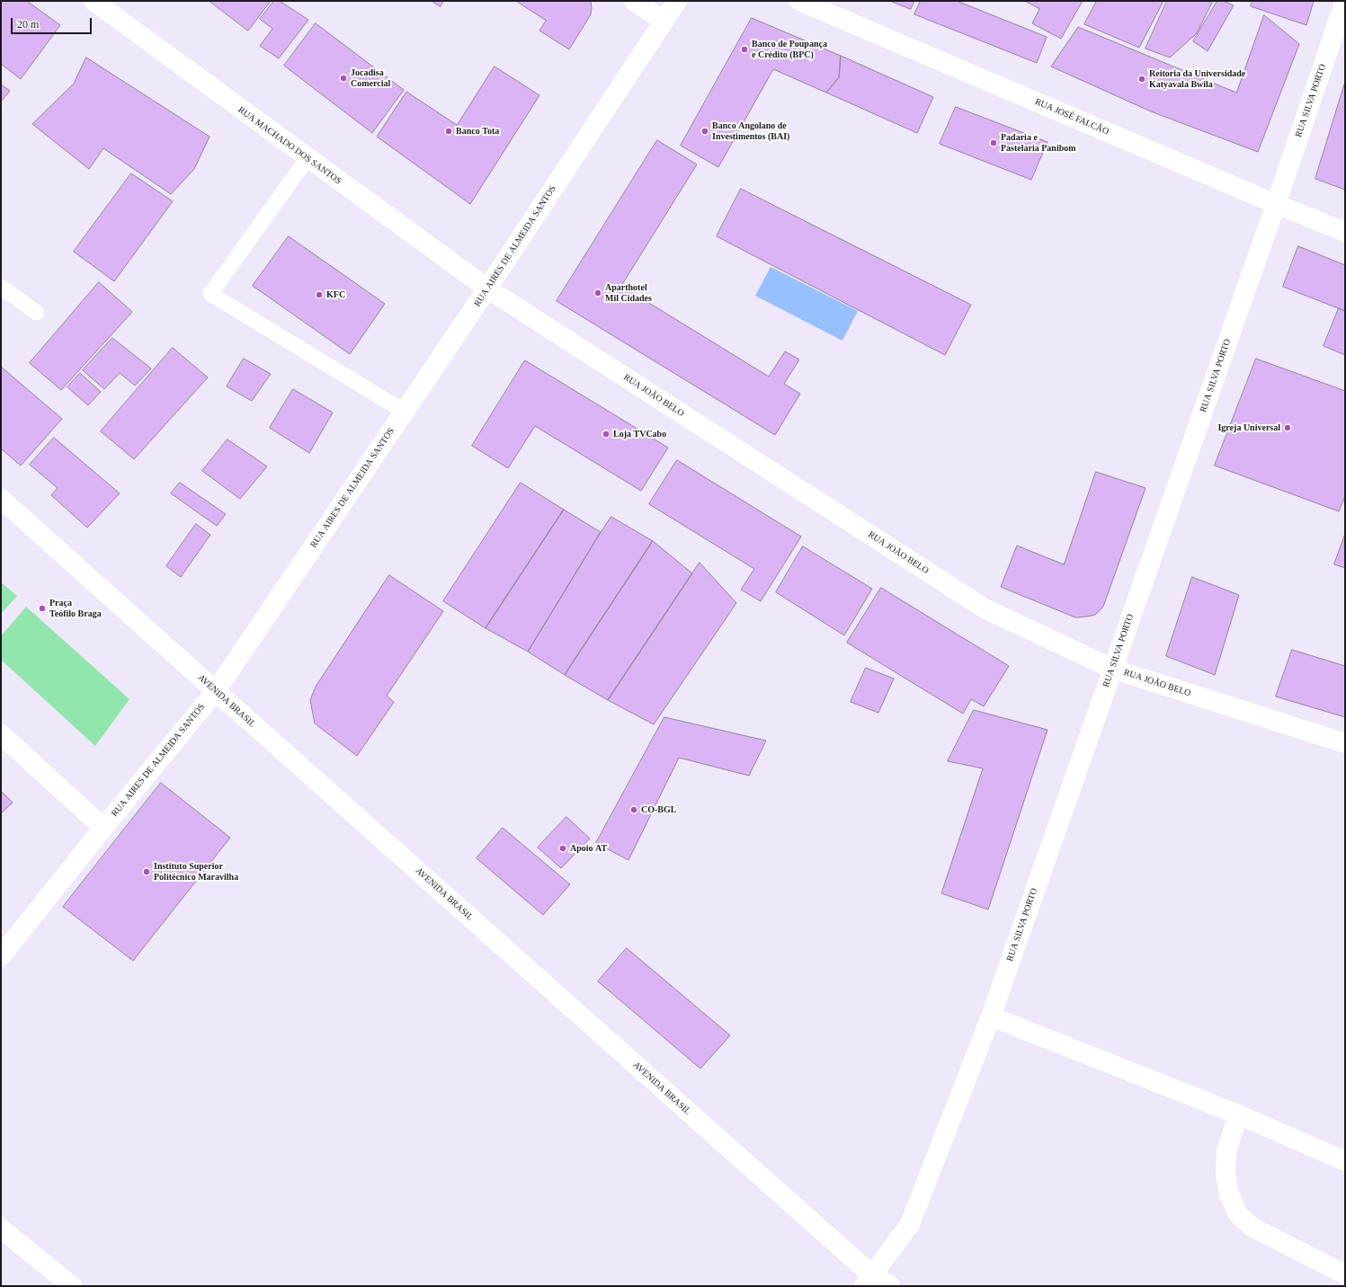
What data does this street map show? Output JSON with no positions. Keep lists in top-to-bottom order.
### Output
{
  "streets": {
    "street": [
      "RUA SILVA PORTO",
      "RUA JOSÉ FALCÃO",
      "RUA MACHADO DOS SANTOS",
      "RUA AIRES DE ALMEIDA SANTOS",
      "RUA JOÃO BELO",
      "AVENIDA BRASIL"
    ]
  },
  "crossings": [
    ["RUA SILVA PORTO", "RUA JOSÉ FALCÃO"],
    ["RUA SILVA PORTO", "RUA JOÃO BELO"],
    ["RUA SILVA PORTO", "AVENIDA BRASIL"],
    ["RUA MACHADO DOS SANTOS", "RUA AIRES DE ALMEIDA SANTOS"],
    ["RUA MACHADO DOS SANTOS", "RUA JOÃO BELO"],
    ["RUA AIRES DE ALMEIDA SANTOS", "RUA JOÃO BELO"],
    ["RUA AIRES DE ALMEIDA SANTOS", "AVENIDA BRASIL"]
  ],
  "places": [
    "Banco de Poupança e Crédito (BPC)",
    "Jocadisa Comercial",
    "Reitoria da Universidade Katyavala Bwila",
    "Banco Tota",
    "Banco Angolano de Investimentos (BAI)",
    "Padaria e Pastelaria Panibom",
    "Aparthotel Mil Cidades",
    "KFC",
    "Igreja Universal",
    "Loja TVCabo",
    "Praça Teófilo Braga",
    "CO-BGL",
    "Apoio AT",
    "Instituto Superior Politécnico Maravilha"
  ],
  "scale_bar": "20 m"
}
